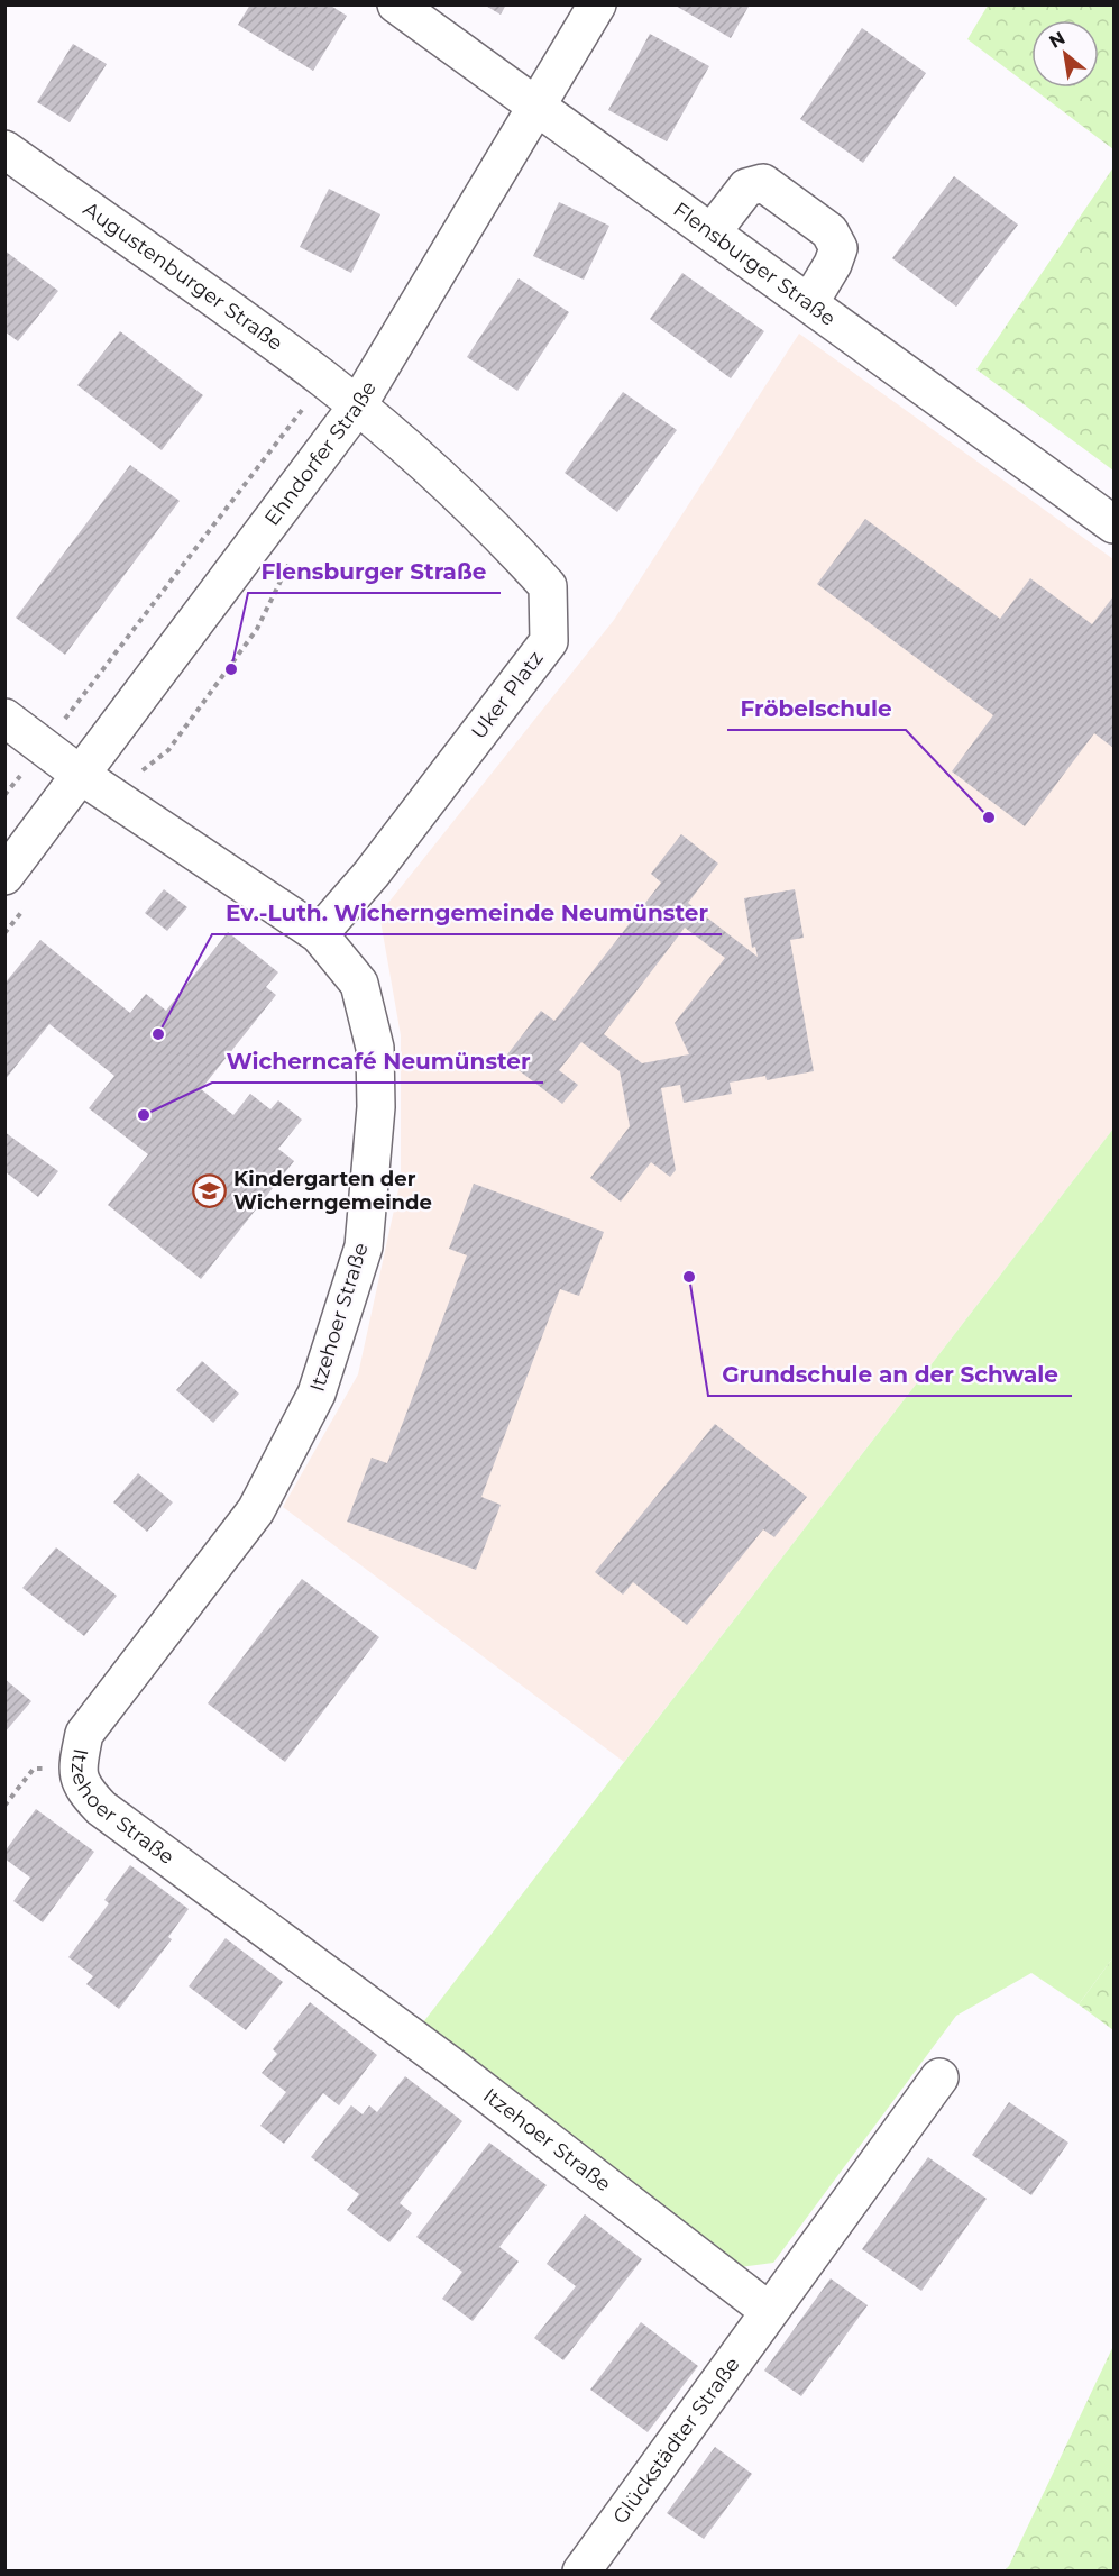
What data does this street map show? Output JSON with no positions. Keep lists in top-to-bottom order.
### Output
{
  "streets": {
    "street": [
      "Flensburger Straße",
      "Augustenburger Straße",
      "Ehndorfer Straße",
      "Uker Platz",
      "Itzehoer Straße",
      "Glückstädter Straße"
    ]
  },
  "crossings": [
    ["Flensburger Straße", "Ehndorfer Straße"],
    ["Augustenburger Straße", "Ehndorfer Straße"],
    ["Augustenburger Straße", "Uker Platz"],
    ["Ehndorfer Straße", "Uker Platz"],
    ["Ehndorfer Straße", "Itzehoer Straße"],
    ["Uker Platz", "Itzehoer Straße"],
    ["Itzehoer Straße", "Glückstädter Straße"]
  ],
  "places": {
    "other": [
      "Flensburger Straße",
      "Fröbelschule",
      "Ev.-Luth. Wicherngemeinde Neumünster",
      "Wicherncafé Neumünster",
      "Grundschule an der Schwale"
    ],
    "school or university": ["Kindergarten der Wicherngemeinde"]
  },
  "north": "top left"
}
